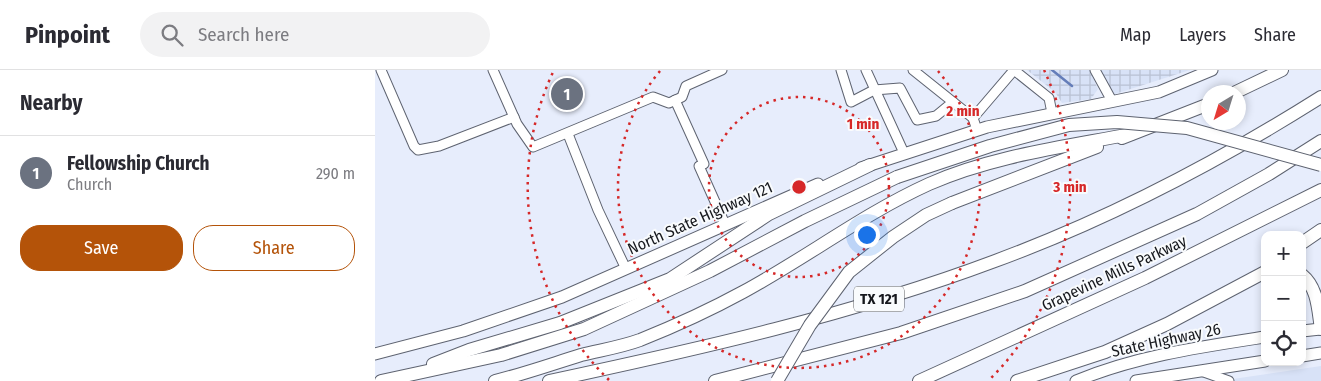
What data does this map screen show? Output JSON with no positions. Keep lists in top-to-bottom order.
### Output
{
  "streets": {
    "highway": ["Grapevine Mills Parkway", "TX 121"],
    "main road": ["North State Highway 121", "State Highway 26"]
  },
  "north": "bottom left",
  "page": {
    "header": "Pinpoint",
    "search": "Search here",
    "nav": ["Map", "Layers", "Share"],
    "heading": "Nearby",
    "pins": "1",
    "list": [
      {
        "mark": "1",
        "name": "Fellowship Church",
        "note": "Church",
        "value": "290 m"
      }
    ],
    "buttons": ["Save", "Share"],
    "map_buttons": ["+", "−"]
  },
  "rings": ["2 min", "1 min", "3 min"]
}
